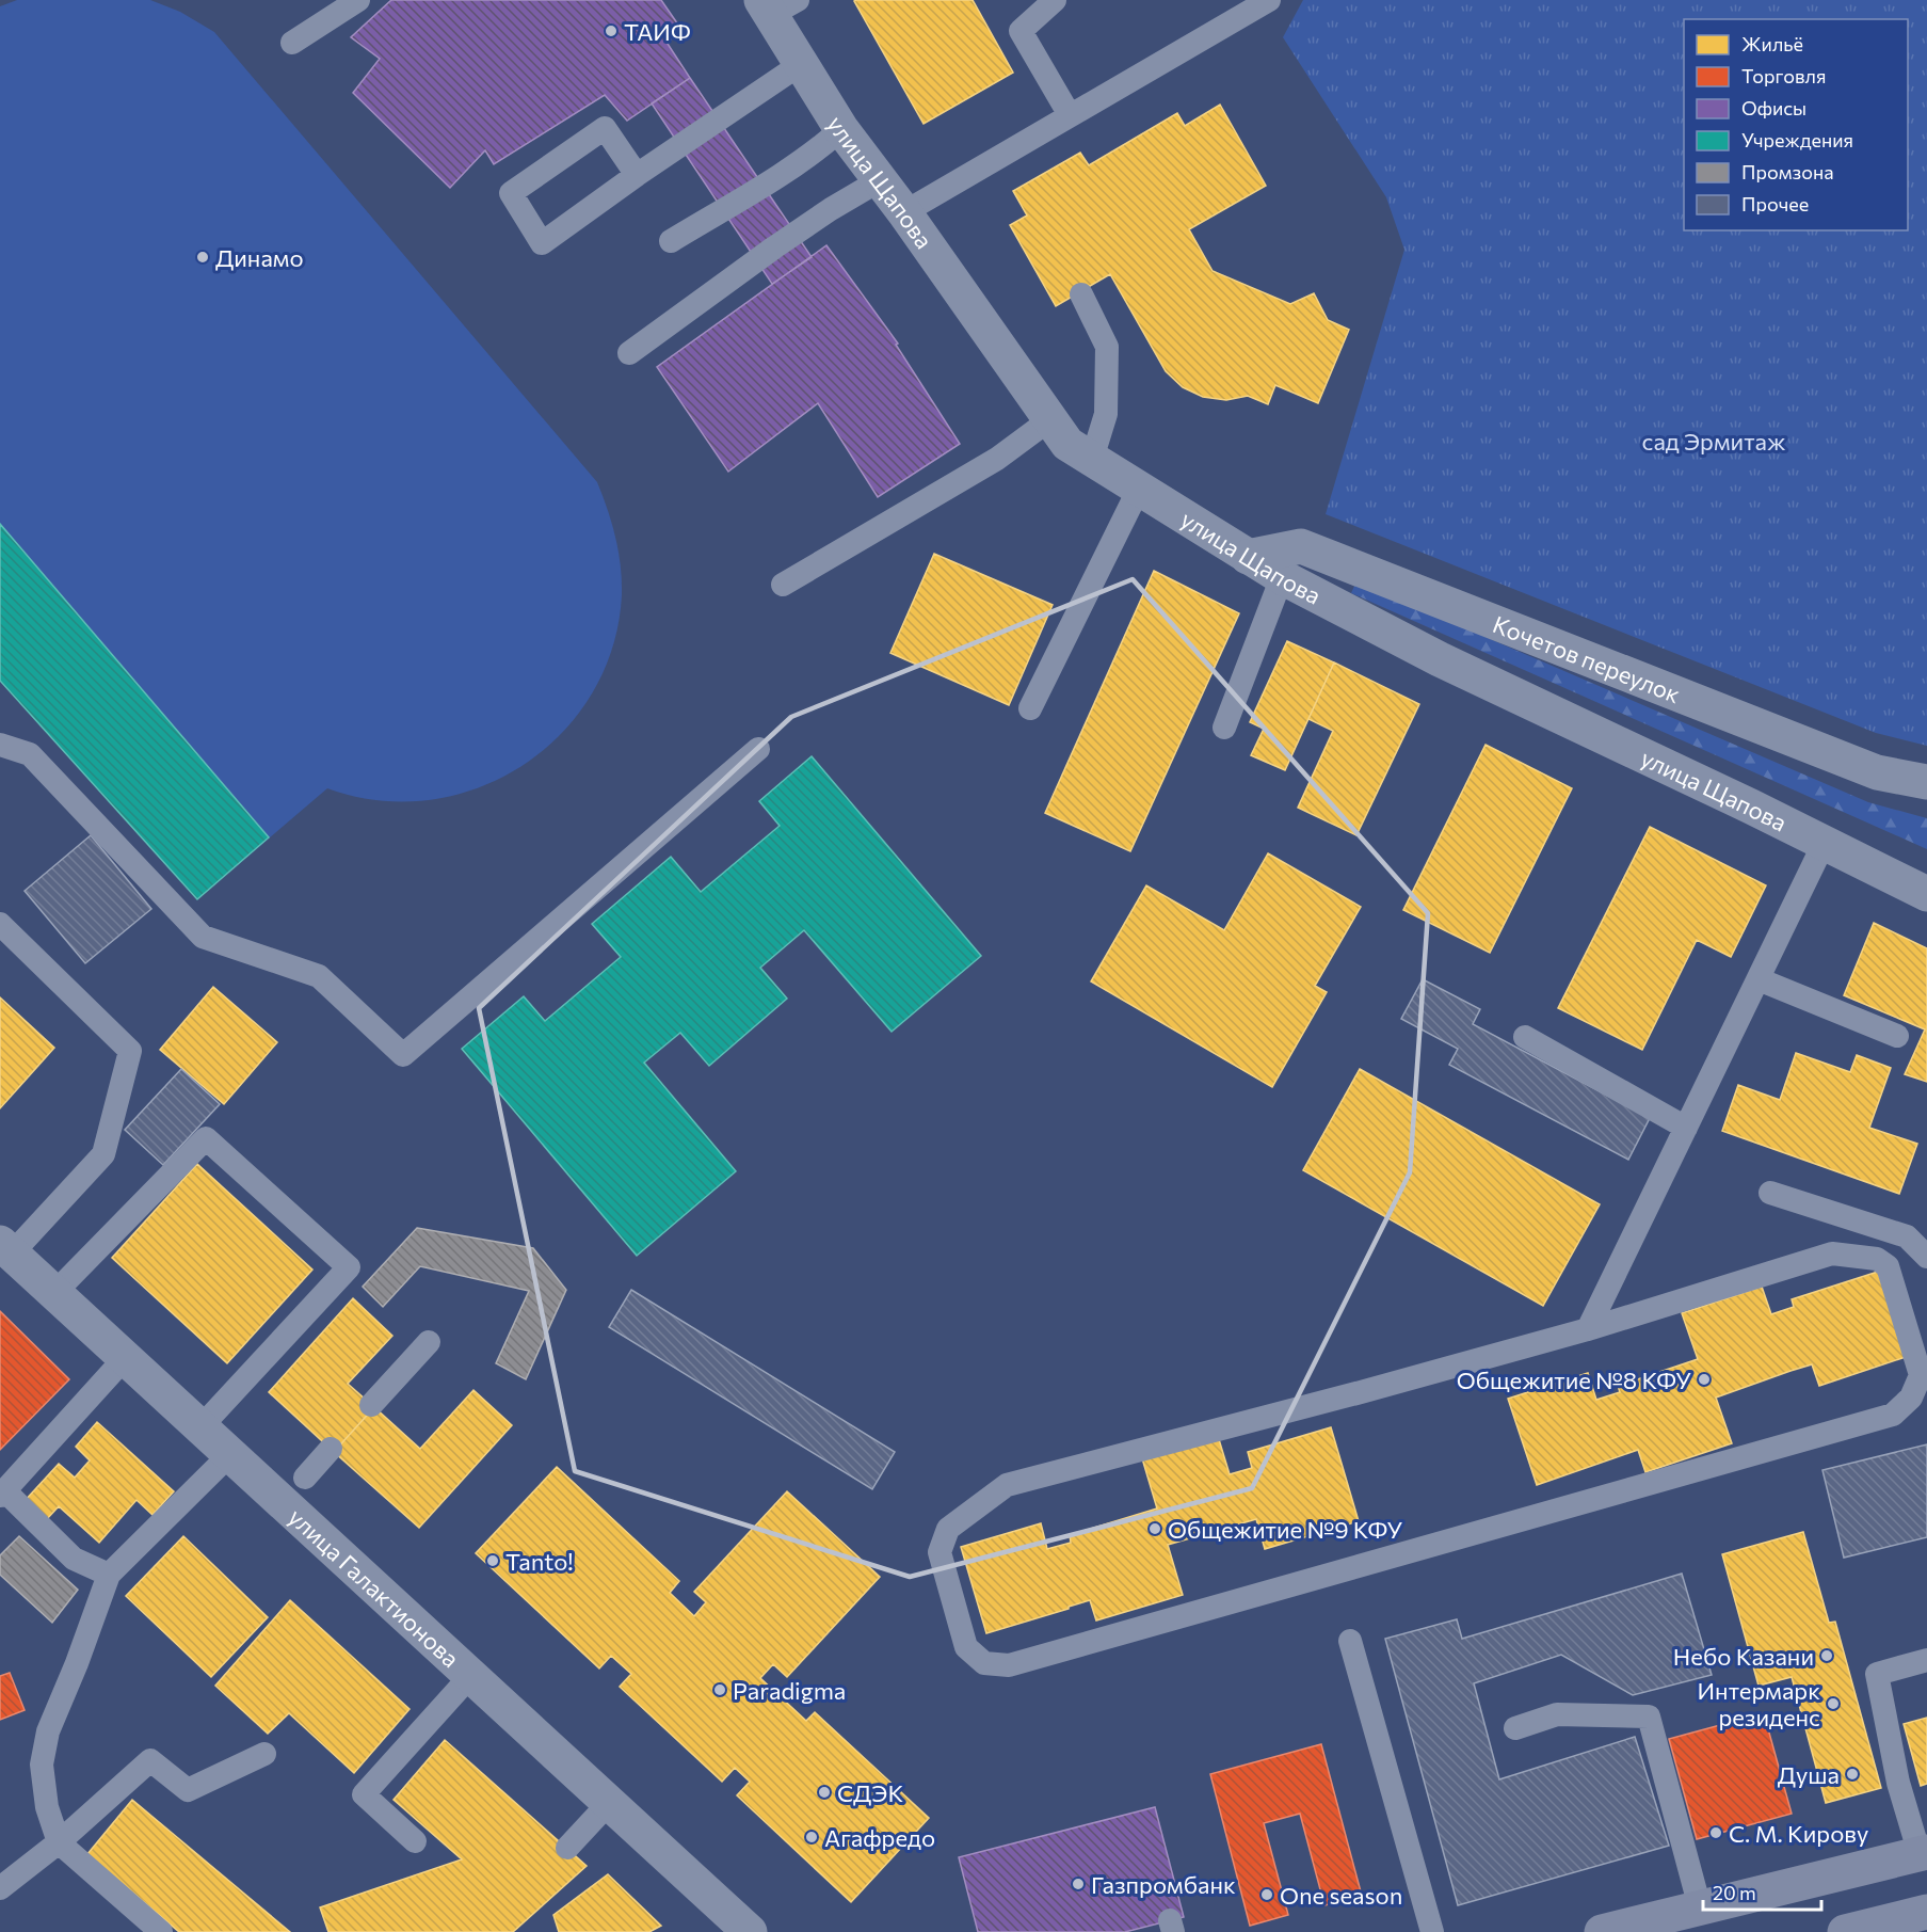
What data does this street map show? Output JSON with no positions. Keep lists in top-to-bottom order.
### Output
{
  "streets": {
    "street": ["улица Щапова", "Кочетов переулок", "улица Галактионова"]
  },
  "crossings": [
    ["улица Щапова", "Кочетов переулок"]
  ],
  "parks": ["сад Эрмитаж"],
  "places": [
    "ТАИФ",
    "Динамо",
    "Общежитие №8 КФУ",
    "Общежитие №9 КФУ",
    "Tanto!",
    "Небо Казани",
    "Paradigma",
    "Интермарк резиденс",
    "Душа",
    "СДЭК",
    "С. М. Кирову",
    "Агафредо",
    "Газпромбанк",
    "One season"
  ],
  "legend": [
    "Жильё",
    "Торговля",
    "Офисы",
    "Учреждения",
    "Промзона",
    "Прочее"
  ],
  "scale_bar": "20 m"
}
